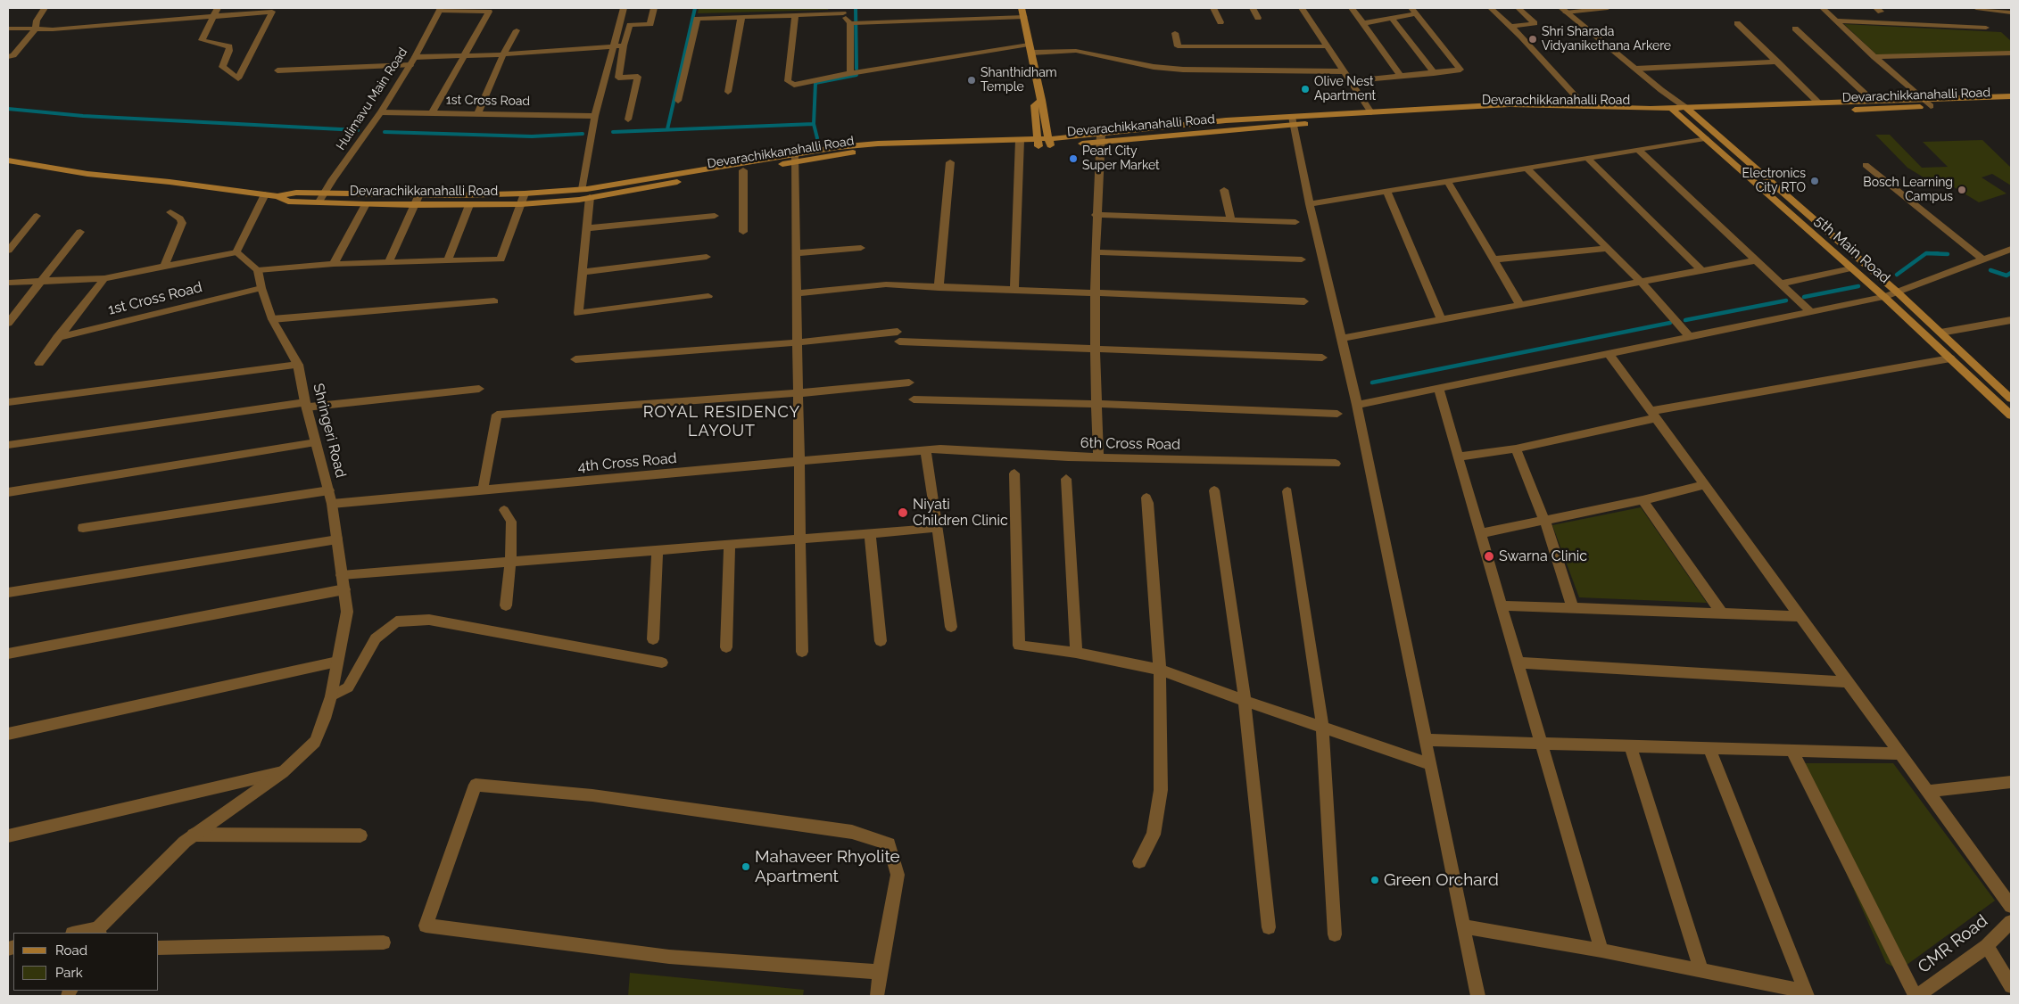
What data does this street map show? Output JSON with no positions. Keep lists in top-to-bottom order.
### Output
{
  "streets": {
    "main road": ["Devarachikkanahalli Road", "5th Main Road"],
    "street": [
      "Hulimavu Main Road",
      "1st Cross Road",
      "Shringeri Road",
      "6th Cross Road",
      "4th Cross Road",
      "CMR Road"
    ]
  },
  "crossings": [
    ["Devarachikkanahalli Road", "Hulimavu Main Road"],
    ["Devarachikkanahalli Road", "5th Main Road"],
    ["Hulimavu Main Road", "1st Cross Road"],
    ["1st Cross Road", "Shringeri Road"],
    ["Shringeri Road", "4th Cross Road"],
    ["6th Cross Road", "4th Cross Road"]
  ],
  "districts": ["ROYAL RESIDENCY LAYOUT"],
  "places": [
    "Shri Sharada Vidyanikethana Arkere",
    "Shanthidham Temple",
    "Olive Nest Apartment",
    "Pearl City Super Market",
    "Electronics City RTO",
    "Bosch Learning Campus",
    "Niyati Children Clinic",
    "Swarna Clinic",
    "Mahaveer Rhyolite Apartment",
    "Green Orchard"
  ],
  "legend": ["Road", "Park"]
}
